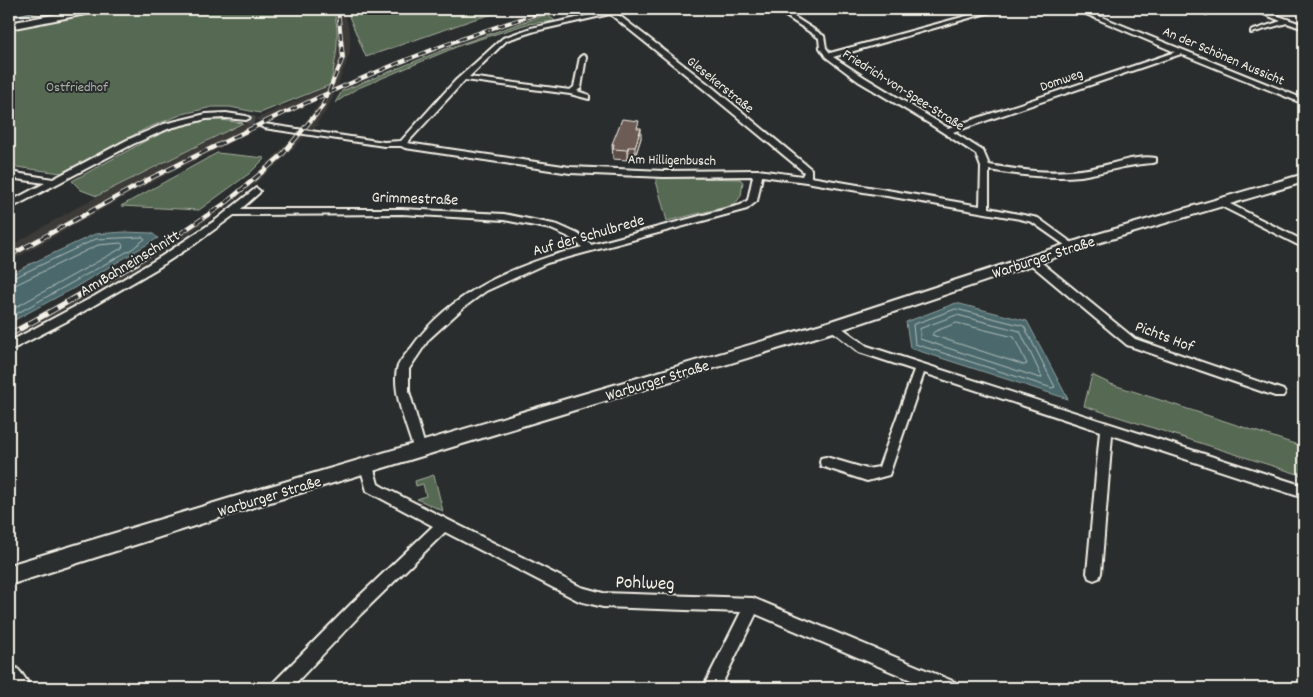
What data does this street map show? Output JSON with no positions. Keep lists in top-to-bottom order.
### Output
{
  "streets": {
    "main road": ["Warburger Straße"],
    "street": [
      "An der Schönen Aussicht",
      "Domweg",
      "Glesekerstraße",
      "Friedrich-von-Spee-Straße",
      "Am Hilligenbusch",
      "Grimmestraße",
      "Auf der Schulbrede",
      "Am Bahneinschnitt",
      "Pichts Hof",
      "Pohlweg"
    ]
  },
  "crossings": [
    ["An der Schönen Aussicht", "Domweg"],
    ["Domweg", "Friedrich-von-Spee-Straße"],
    ["Glesekerstraße", "Am Hilligenbusch"],
    ["Am Hilligenbusch", "Auf der Schulbrede"],
    ["Am Hilligenbusch", "Warburger Straße"],
    ["Grimmestraße", "Auf der Schulbrede"],
    ["Grimmestraße", "Am Bahneinschnitt"],
    ["Auf der Schulbrede", "Warburger Straße"],
    ["Warburger Straße", "Pichts Hof"],
    ["Warburger Straße", "Pohlweg"]
  ],
  "parks": ["Ostfriedhof"]
}
